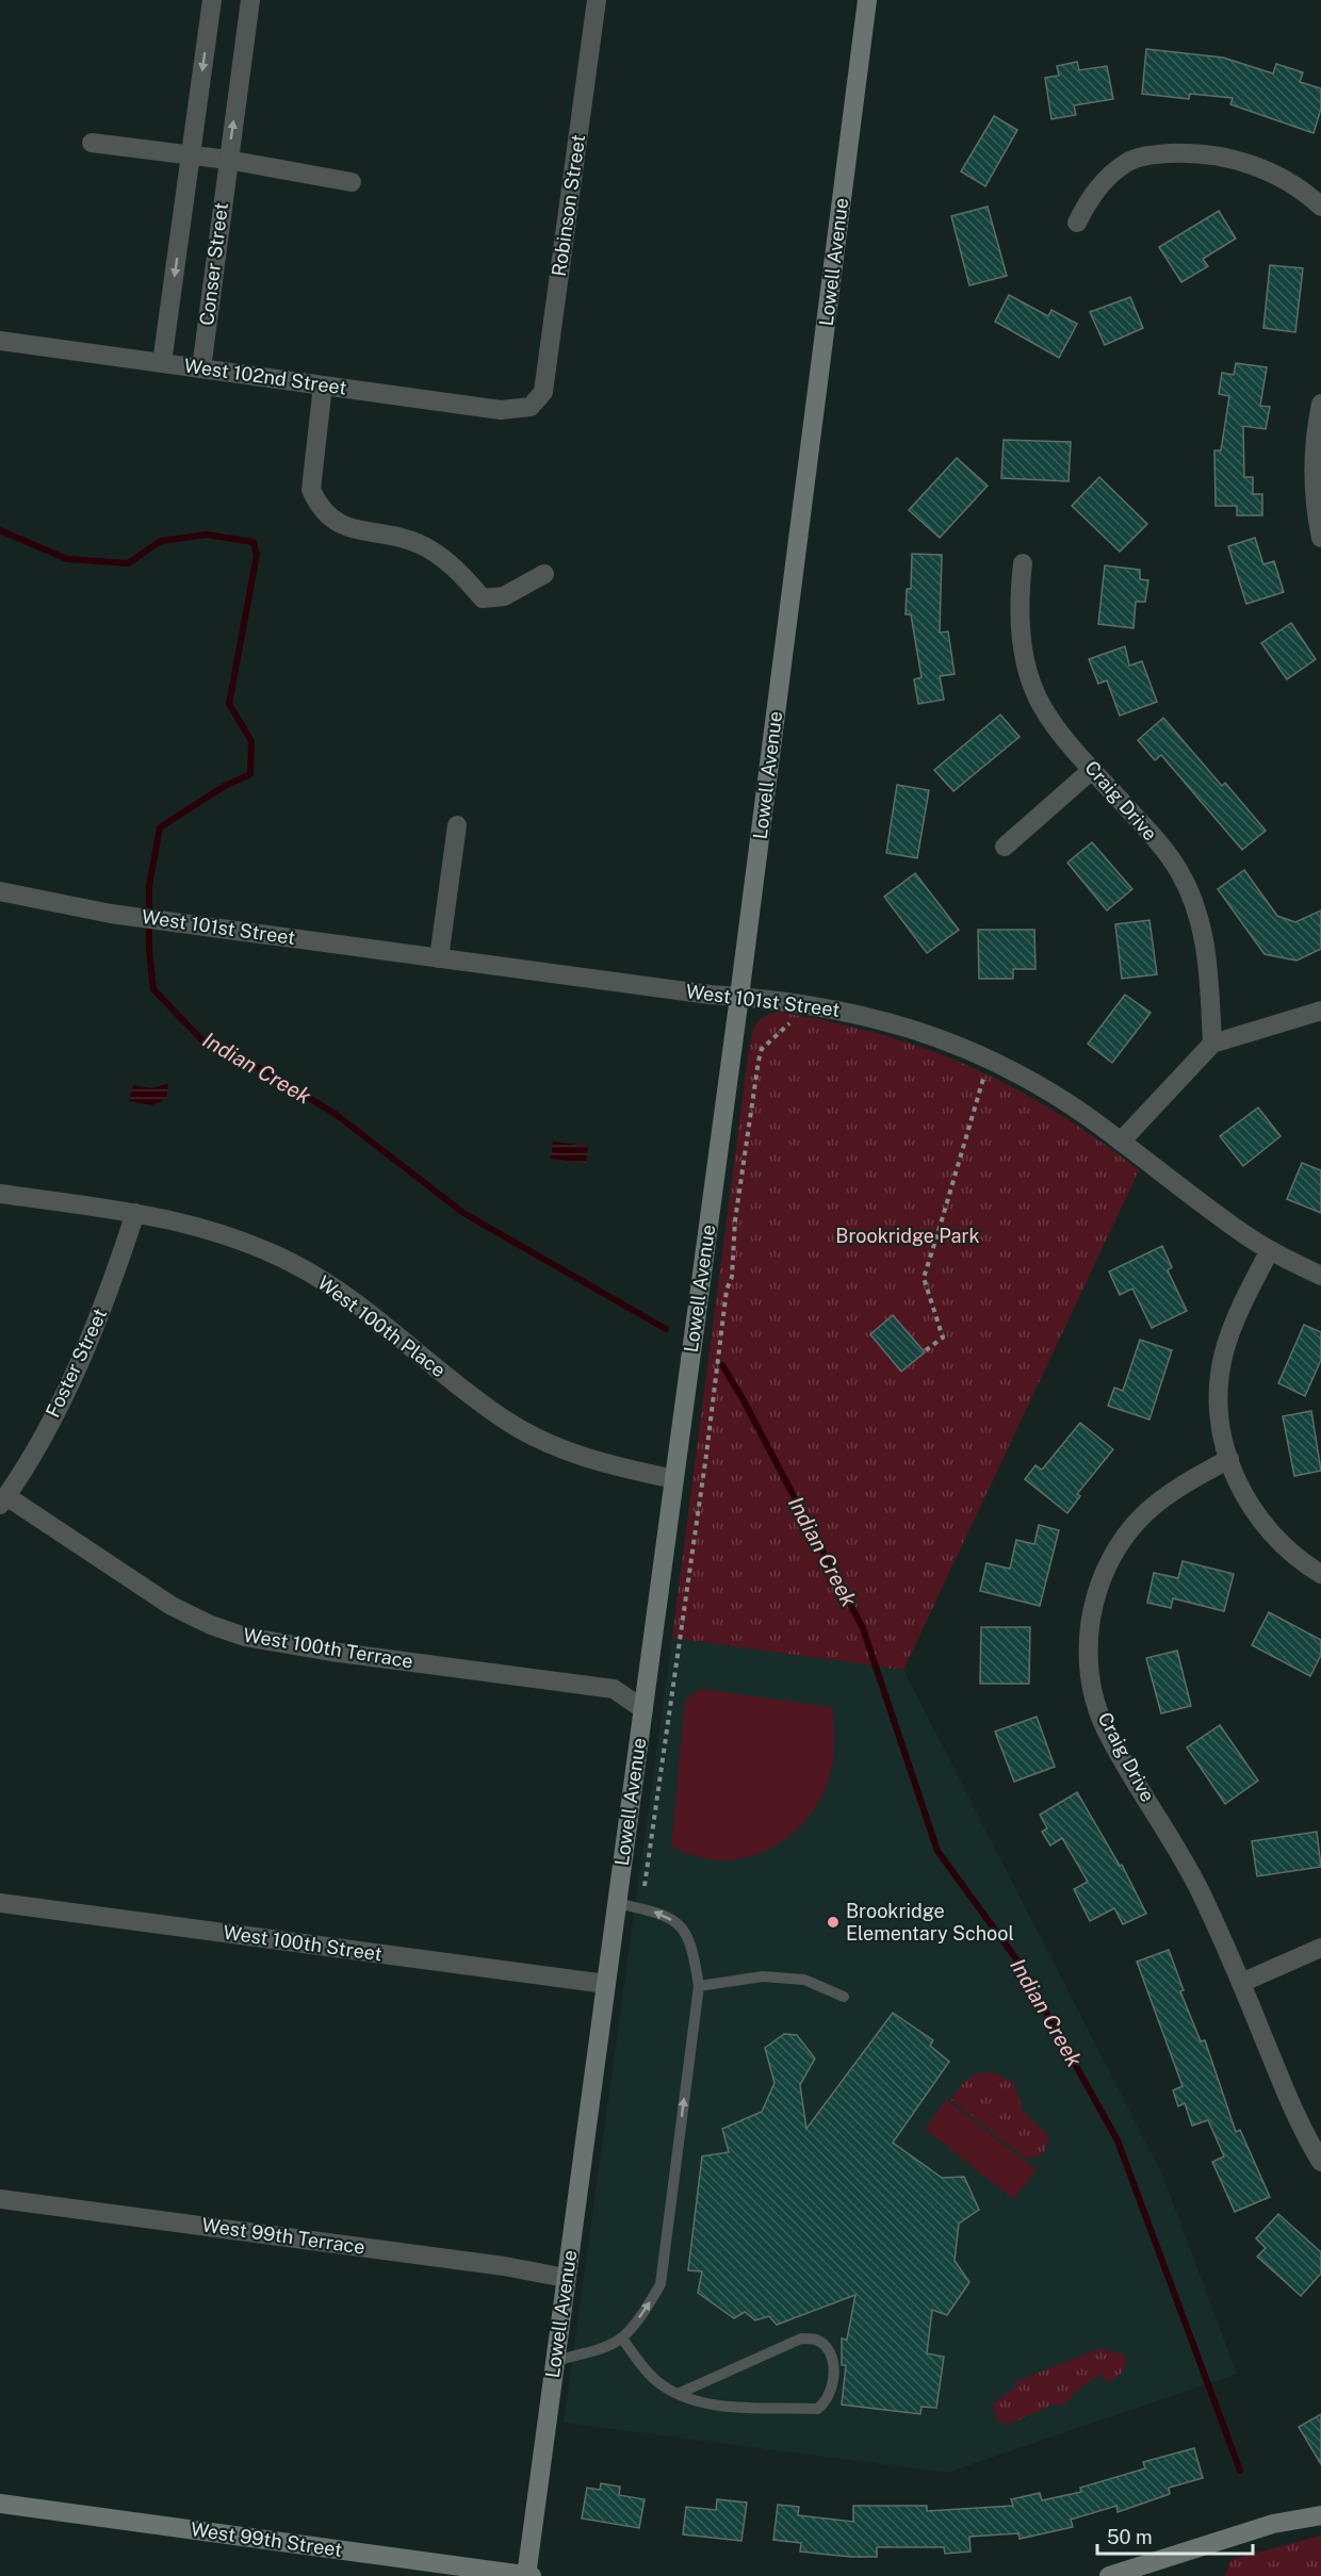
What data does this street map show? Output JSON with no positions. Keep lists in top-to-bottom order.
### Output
{
  "streets": {
    "street": [
      "Robinson Street",
      "Lowell Avenue",
      "Conser Street",
      "West 102nd Street",
      "Craig Drive",
      "West 101st Street",
      "West 100th Place",
      "Foster Street",
      "West 100th Terrace",
      "West 100th Street",
      "West 99th Terrace",
      "West 99th Street"
    ]
  },
  "crossings": [
    ["Robinson Street", "West 102nd Street"],
    ["Lowell Avenue", "West 101st Street"],
    ["Lowell Avenue", "West 100th Place"],
    ["Lowell Avenue", "West 100th Terrace"],
    ["Lowell Avenue", "West 100th Street"],
    ["Lowell Avenue", "West 99th Terrace"],
    ["Lowell Avenue", "West 99th Street"],
    ["Conser Street", "West 102nd Street"],
    ["West 100th Place", "Foster Street"],
    ["Foster Street", "West 100th Terrace"]
  ],
  "water": ["Indian Creek"],
  "parks": ["Brookridge Park"],
  "places": ["Brookridge Elementary School"],
  "scale_bar": "50 m"
}
